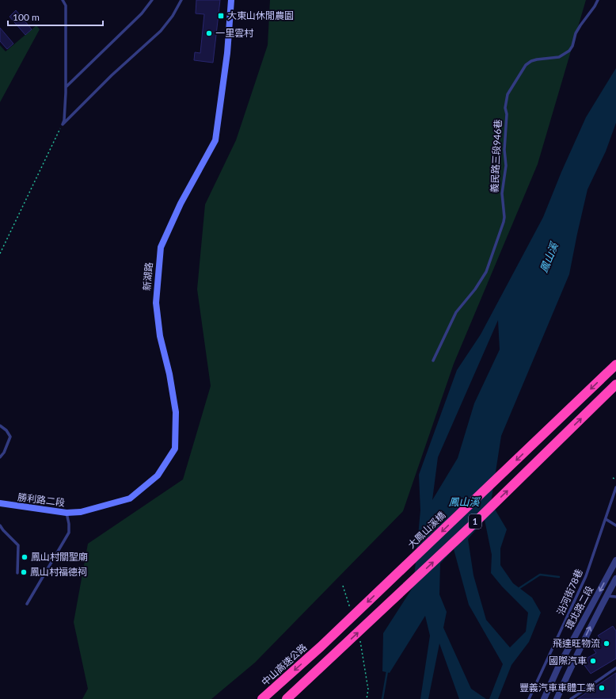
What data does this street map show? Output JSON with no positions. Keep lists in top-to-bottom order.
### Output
{
  "streets": {
    "highway": ["1", "大鳳山溪橋", "中山高速公路"],
    "main road": ["新湖路", "勝利路二段"],
    "street": ["環北路二段"],
    "lane": ["義民路三段946巷", "沿河街78巷"]
  },
  "crossings": [
    ["新湖路", "勝利路二段"],
    ["大鳳山溪橋", "中山高速公路"]
  ],
  "water": ["鳳山溪"],
  "places": {
    "transit": ["大東山休閒農園"],
    "other": [
      "一里雲村",
      "鳳山村關聖廟",
      "鳳山村福德祠",
      "飛達旺物流",
      "國際汽車",
      "豐義汽車車體工業"
    ]
  },
  "scale_bar": "100 m"
}
